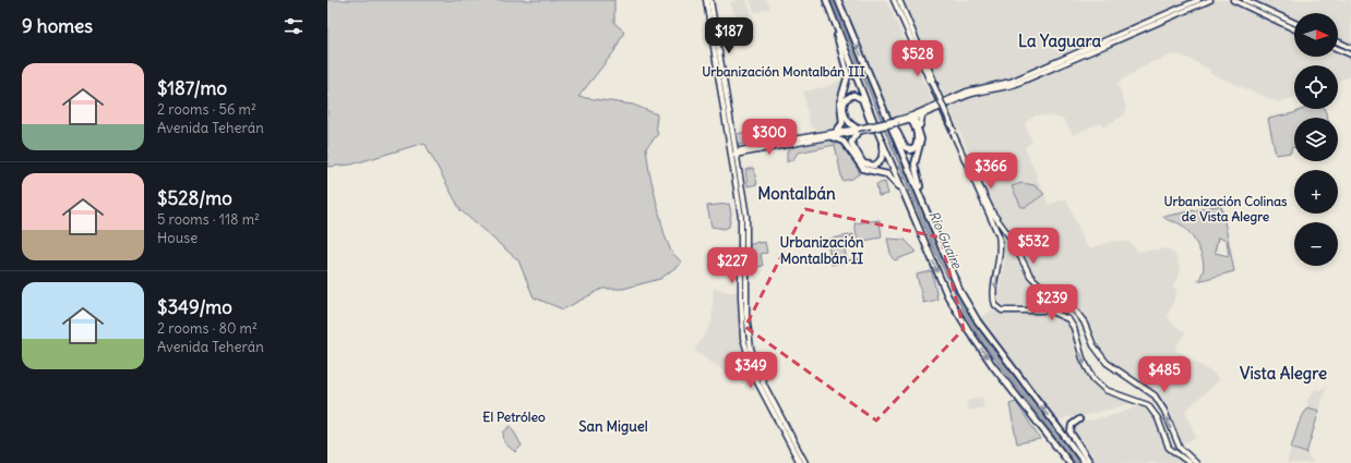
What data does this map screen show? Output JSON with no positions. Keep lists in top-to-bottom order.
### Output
{
  "districts": [
    "La Yaguara",
    "Urbanización Montalbán III",
    "Montalbán",
    "Urbanización Colinas de Vista Alegre",
    "Urbanización Montalbán II",
    "Vista Alegre",
    "El Petróleo",
    "San Miguel"
  ],
  "water": ["Río Guaire"],
  "north": "right",
  "page": {
    "heading": "9 homes",
    "map_buttons": ["+", "−"],
    "price": [
      "$187",
      "$528",
      "$300",
      "$366",
      "$532",
      "$227",
      "$239",
      "$349",
      "$485"
    ],
    "list": [
      {
        "name": "$187/mo",
        "note": "2 rooms · 56 m² · Avenida Teherán"
      },
      {
        "name": "$528/mo",
        "note": "5 rooms · 118 m² · House"
      },
      {
        "name": "$349/mo",
        "note": "2 rooms · 80 m² · Avenida Teherán"
      }
    ]
  }
}
